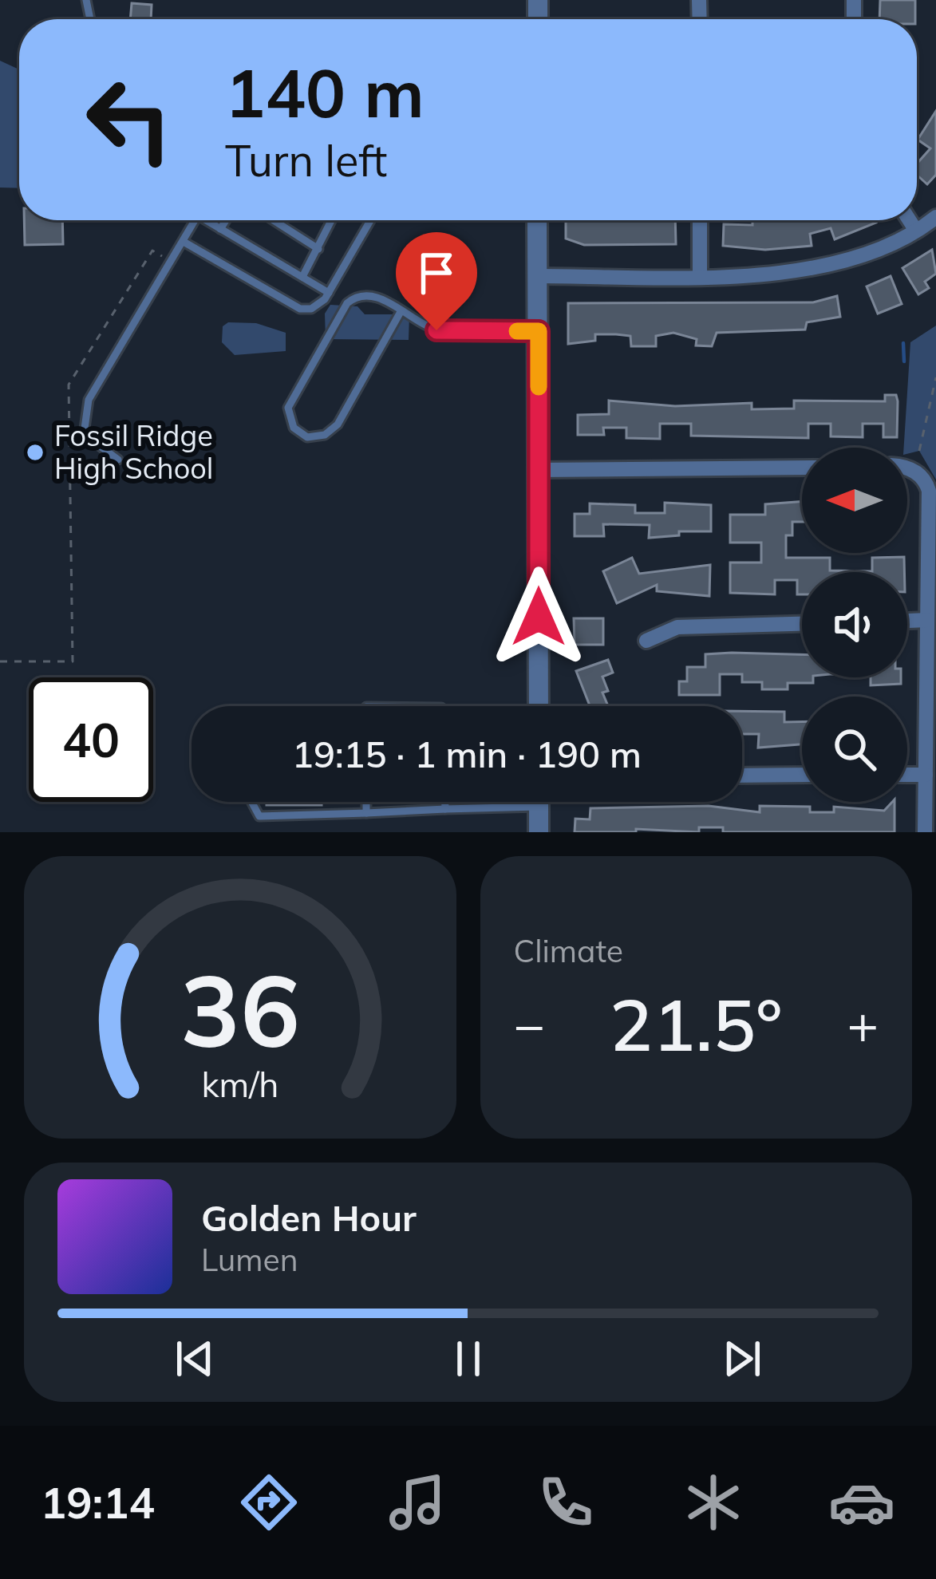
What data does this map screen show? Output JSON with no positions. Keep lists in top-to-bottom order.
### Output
{
  "places": ["Fossil Ridge High School"],
  "north": "left",
  "page": {
    "turn": ["140 m", "Turn left"],
    "limit": "40",
    "trip": "19:15 · 1 min · 190 m",
    "tile": "Climate",
    "heat": ["−", "21.5°", "+"],
    "song": ["Golden Hour", "Lumen"],
    "tabs": "19:14",
    "gauge": ["36", "km/h"]
  }
}
